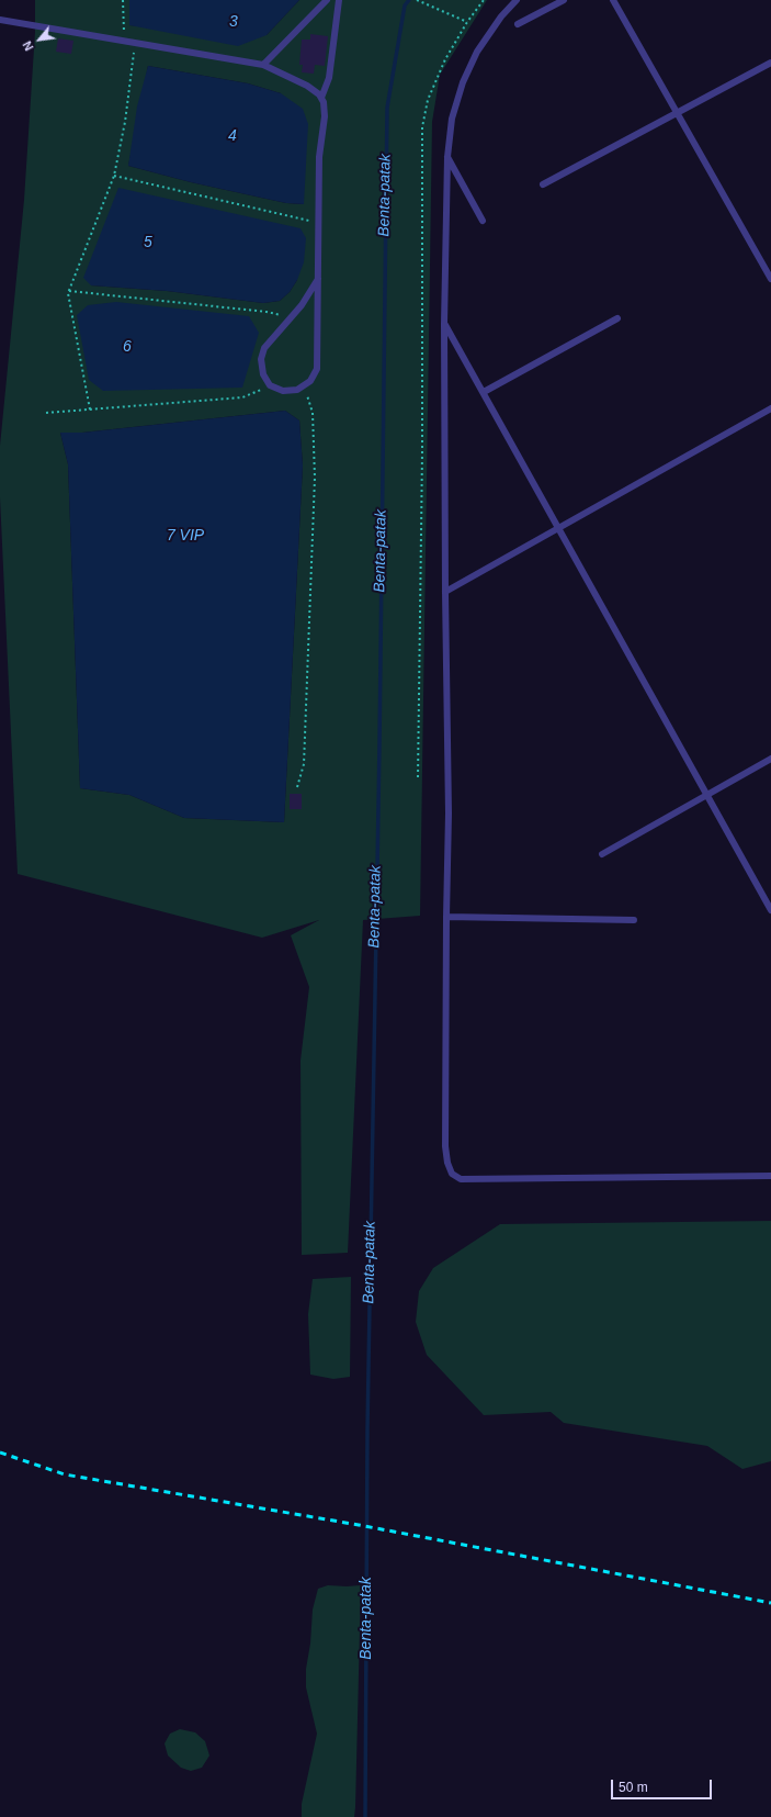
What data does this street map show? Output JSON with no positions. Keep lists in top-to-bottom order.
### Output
{
  "water": [
    "3",
    "4",
    "Benta-patak",
    "5",
    "6",
    "7 VIP"
  ],
  "scale_bar": "50 m",
  "north": "bottom left"
}
